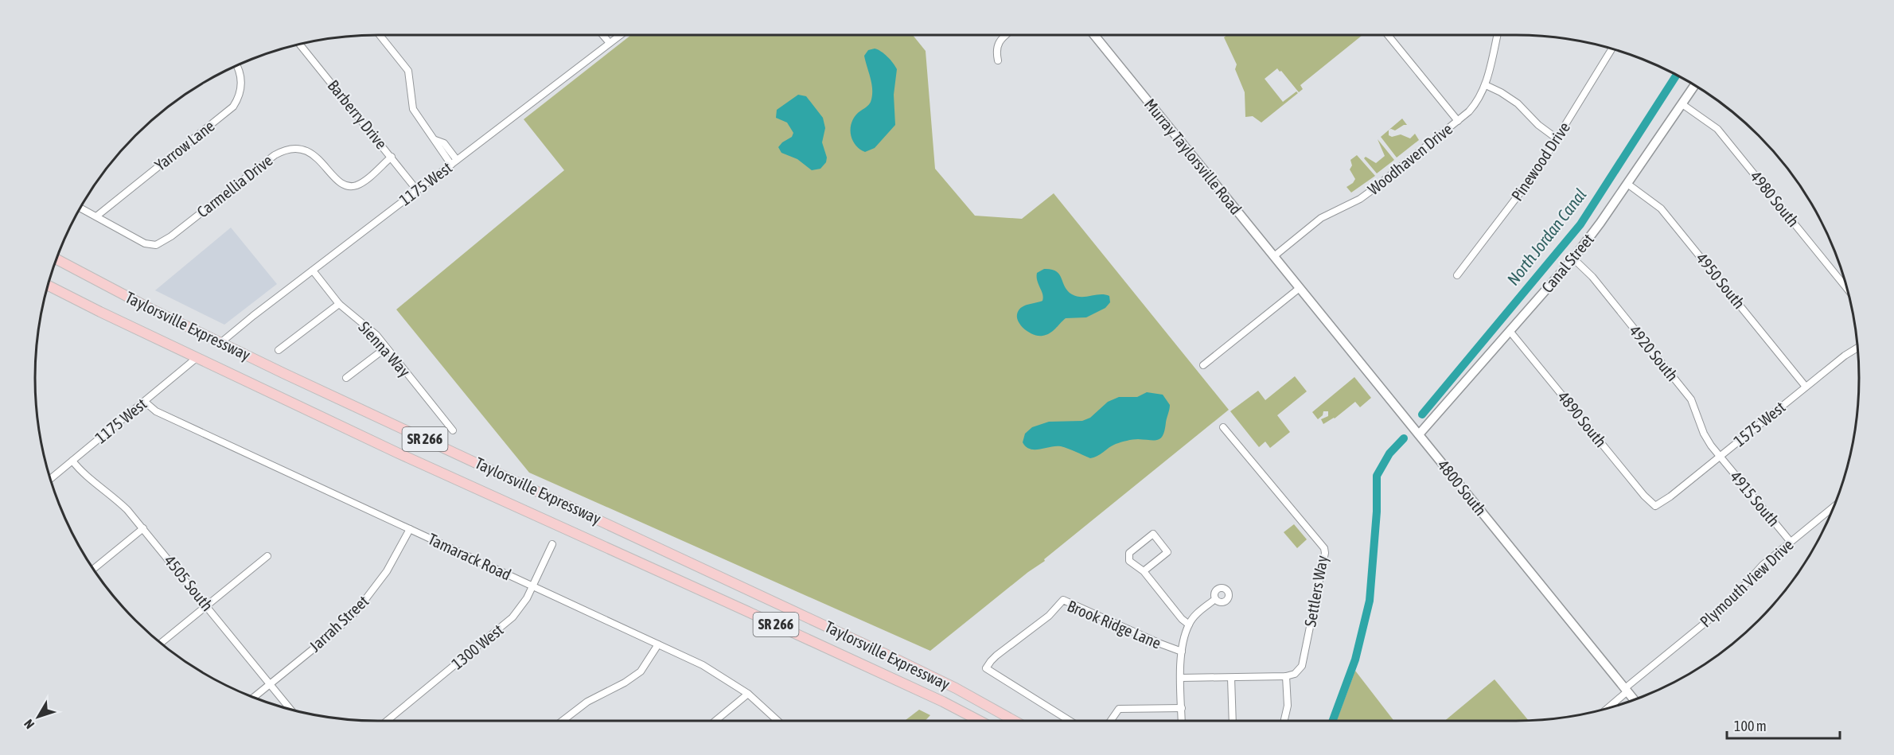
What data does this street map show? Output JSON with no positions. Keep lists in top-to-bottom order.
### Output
{
  "streets": {
    "main road": ["Taylorsville Expressway", "SR 266"],
    "street": [
      "Barberry Drive",
      "Yarrow Lane",
      "Murray Taylorsville Road",
      "Woodhaven Drive",
      "Pinewood Drive",
      "1175 West",
      "Carmellia Drive",
      "4980 South",
      "Canal Street",
      "4950 South",
      "Sienna Way",
      "4920 South",
      "4890 South",
      "1575 West",
      "4800 South",
      "4915 South",
      "Tamarack Road",
      "4505 South",
      "Plymouth View Drive",
      "Settlers Way",
      "Jarrah Street",
      "Brook Ridge Lane",
      "1300 West"
    ]
  },
  "crossings": [
    ["Barberry Drive", "1175 West"],
    ["Barberry Drive", "Carmellia Drive"],
    ["Yarrow Lane", "Carmellia Drive"],
    ["Murray Taylorsville Road", "Woodhaven Drive"],
    ["Murray Taylorsville Road", "4800 South"],
    ["1175 West", "Taylorsville Expressway"],
    ["1175 West", "Sienna Way"],
    ["1175 West", "Tamarack Road"],
    ["1175 West", "4505 South"],
    ["4980 South", "Canal Street"],
    ["Canal Street", "4950 South"],
    ["Canal Street", "4920 South"],
    ["Canal Street", "4890 South"],
    ["Canal Street", "4800 South"],
    ["4950 South", "1575 West"],
    ["4920 South", "1575 West"],
    ["4920 South", "4915 South"],
    ["4890 South", "1575 West"],
    ["1575 West", "4915 South"],
    ["4800 South", "Plymouth View Drive"],
    ["4915 South", "Plymouth View Drive"],
    ["Tamarack Road", "Jarrah Street"],
    ["Tamarack Road", "1300 West"],
    ["4505 South", "Jarrah Street"]
  ],
  "water": ["North Jordan Canal"],
  "scale_bar": "100 m",
  "north": "bottom left"
}
